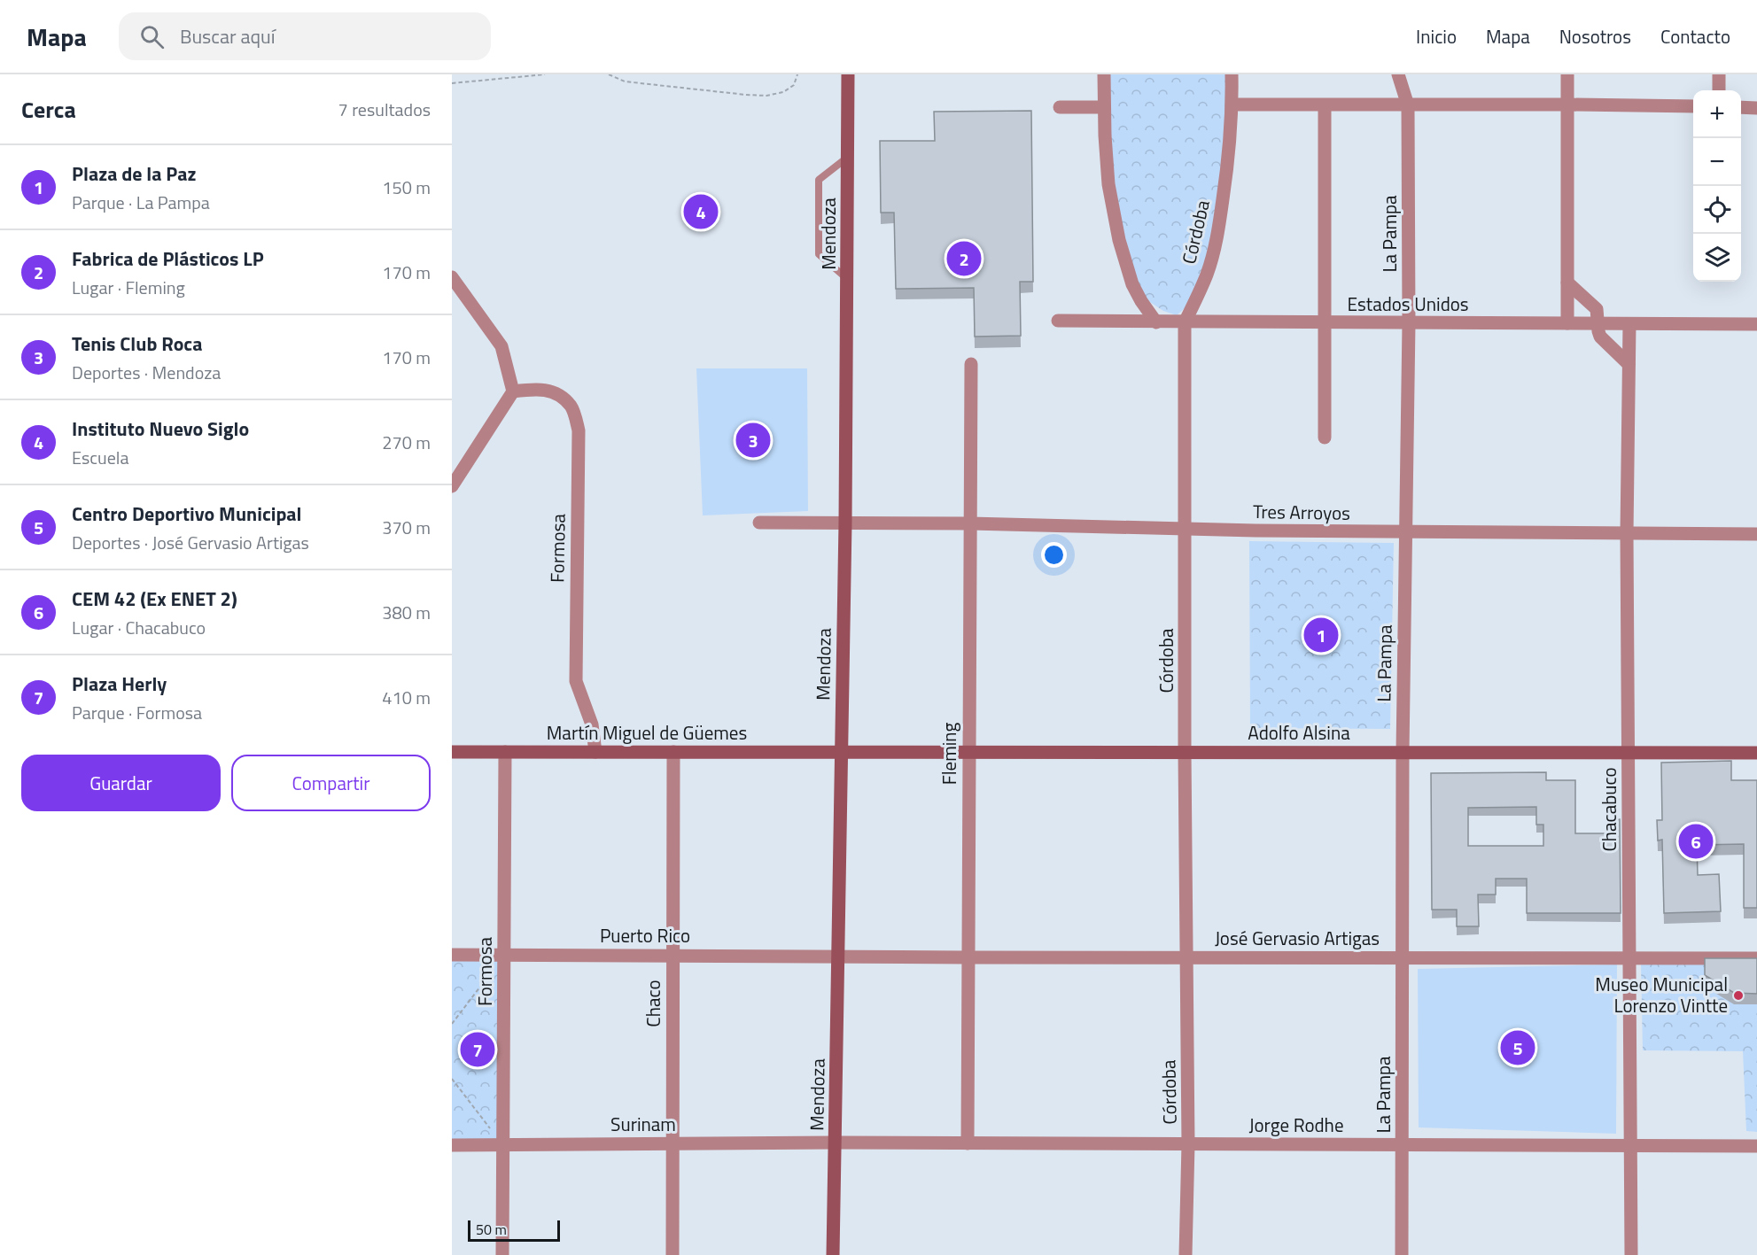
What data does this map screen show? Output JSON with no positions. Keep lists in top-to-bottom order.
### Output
{
  "streets": {
    "main road": ["Mendoza", "Martín Miguel de Güemes", "Adolfo Alsina"],
    "street": [
      "Córdoba",
      "La Pampa",
      "Estados Unidos",
      "Tres Arroyos",
      "Formosa",
      "Fleming",
      "Chacabuco",
      "Puerto Rico",
      "José Gervasio Artigas",
      "Chaco",
      "Surinam",
      "Jorge Rodhe"
    ]
  },
  "crossings": [
    ["Córdoba", "Estados Unidos"],
    ["Córdoba", "Tres Arroyos"],
    ["Córdoba", "Adolfo Alsina"],
    ["Córdoba", "José Gervasio Artigas"],
    ["Córdoba", "Jorge Rodhe"],
    ["Mendoza", "Tres Arroyos"],
    ["Mendoza", "Martín Miguel de Güemes"],
    ["Mendoza", "Adolfo Alsina"],
    ["Mendoza", "Puerto Rico"],
    ["Mendoza", "José Gervasio Artigas"],
    ["Mendoza", "Surinam"],
    ["Mendoza", "Jorge Rodhe"],
    ["La Pampa", "Estados Unidos"],
    ["La Pampa", "Tres Arroyos"],
    ["La Pampa", "Adolfo Alsina"],
    ["La Pampa", "José Gervasio Artigas"],
    ["La Pampa", "Jorge Rodhe"],
    ["Estados Unidos", "Chacabuco"],
    ["Tres Arroyos", "Fleming"],
    ["Tres Arroyos", "Chacabuco"],
    ["Formosa", "Martín Miguel de Güemes"],
    ["Formosa", "Puerto Rico"],
    ["Formosa", "Surinam"],
    ["Martín Miguel de Güemes", "Adolfo Alsina"],
    ["Martín Miguel de Güemes", "Chaco"],
    ["Adolfo Alsina", "Fleming"],
    ["Adolfo Alsina", "Chacabuco"],
    ["Fleming", "José Gervasio Artigas"],
    ["Fleming", "Jorge Rodhe"],
    ["Chacabuco", "José Gervasio Artigas"],
    ["Chacabuco", "Jorge Rodhe"],
    ["Puerto Rico", "José Gervasio Artigas"],
    ["Puerto Rico", "Chaco"],
    ["Chaco", "Surinam"],
    ["Surinam", "Jorge Rodhe"]
  ],
  "places": ["Museo Municipal Lorenzo Vintte"],
  "scale_bar": "50 m",
  "page": {
    "header": "Mapa",
    "search": "Buscar aquí",
    "nav": [
      "Inicio",
      "Mapa",
      "Nosotros",
      "Contacto"
    ],
    "heading": ["Cerca", "7 resultados"],
    "map_buttons": ["+", "−"],
    "list": [
      {
        "mark": "1",
        "name": "Plaza de la Paz",
        "note": "Parque · La Pampa",
        "value": "150 m"
      },
      {
        "mark": "2",
        "name": "Fabrica de Plásticos LP",
        "note": "Lugar · Fleming",
        "value": "170 m"
      },
      {
        "mark": "3",
        "name": "Tenis Club Roca",
        "note": "Deportes · Mendoza",
        "value": "170 m"
      },
      {
        "mark": "4",
        "name": "Instituto Nuevo Siglo",
        "note": "Escuela",
        "value": "270 m"
      },
      {
        "mark": "5",
        "name": "Centro Deportivo Municipal",
        "note": "Deportes · José Gervasio Artigas",
        "value": "370 m"
      },
      {
        "mark": "6",
        "name": "CEM 42 (Ex ENET 2)",
        "note": "Lugar · Chacabuco",
        "value": "380 m"
      },
      {
        "mark": "7",
        "name": "Plaza Herly",
        "note": "Parque · Formosa",
        "value": "410 m"
      }
    ],
    "pins": [
      "4",
      "2",
      "3",
      "1",
      "6",
      "5",
      "7"
    ],
    "buttons": ["Guardar", "Compartir"],
    "scale": "50 m"
  }
}
